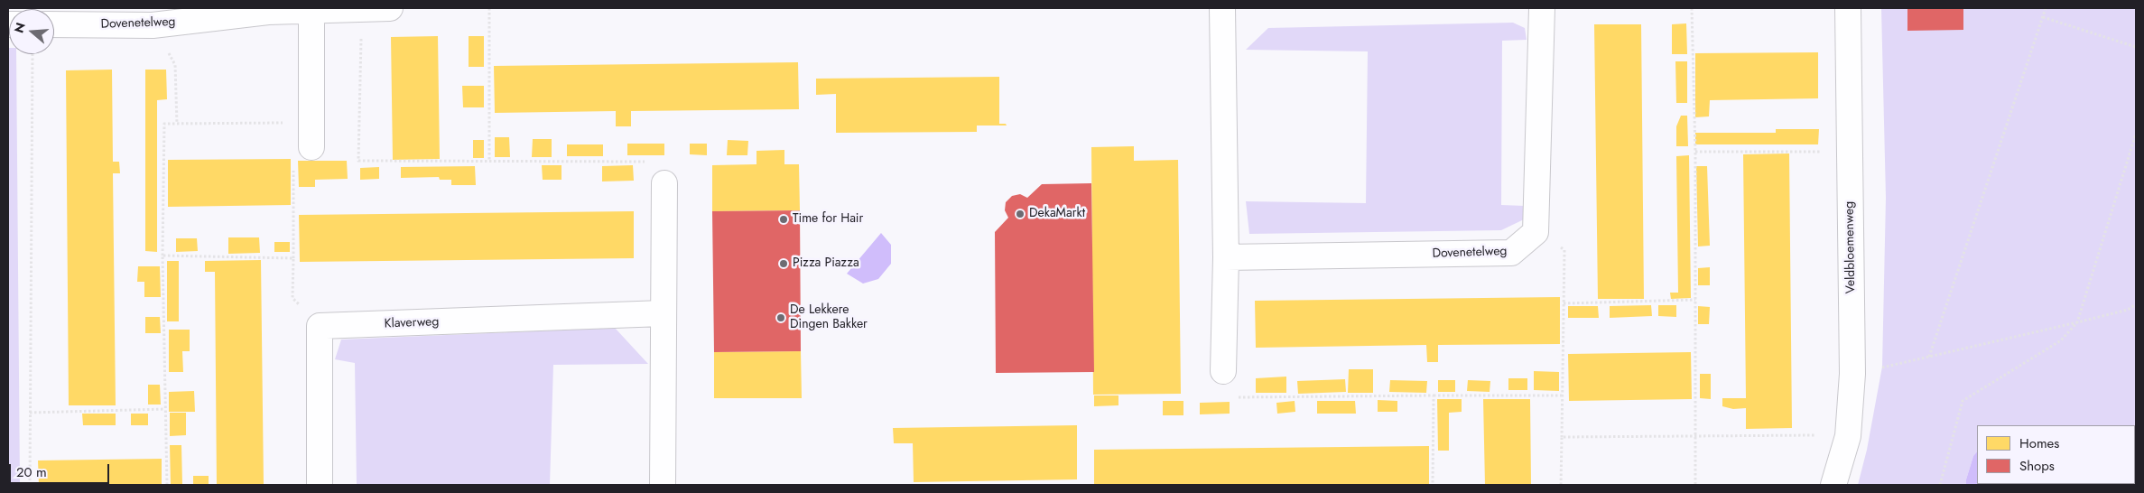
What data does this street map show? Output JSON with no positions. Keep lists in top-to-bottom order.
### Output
{
  "streets": {
    "street": ["Dovenetelweg", "Veldbloemenweg", "Klaverweg"]
  },
  "places": [
    "DekaMarkt",
    "Time for Hair",
    "Pizza Piazza",
    "De Lekkere Dingen Bakker"
  ],
  "legend": ["Homes", "Shops"],
  "scale_bar": "20 m",
  "north": "left"
}
